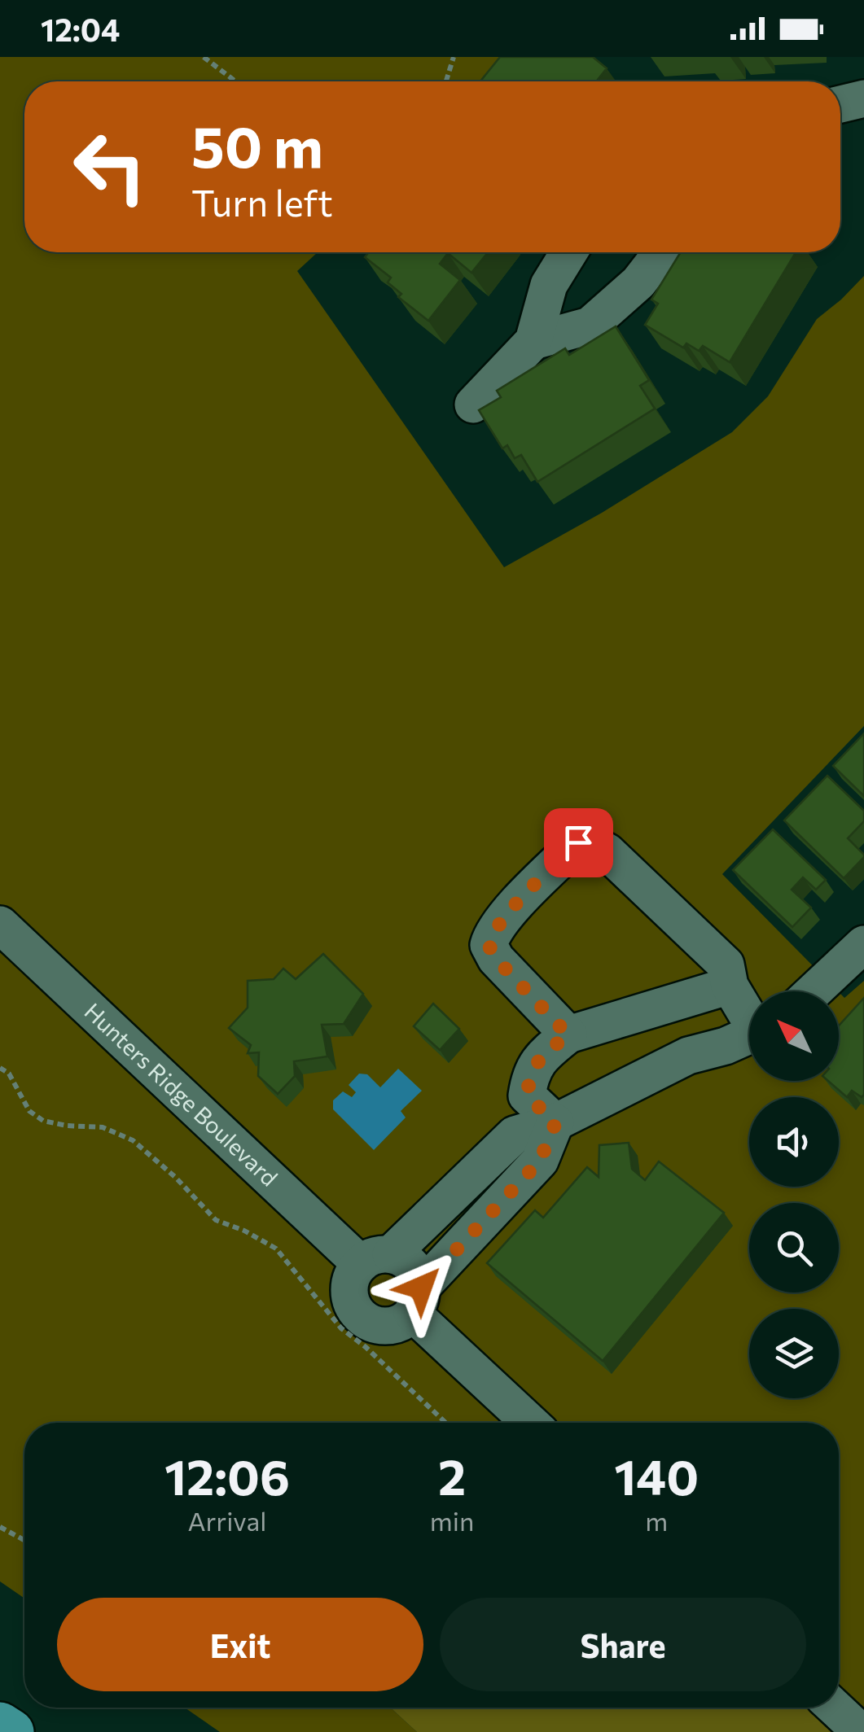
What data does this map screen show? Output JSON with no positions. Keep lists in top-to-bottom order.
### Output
{
  "streets": {
    "street": ["Hunters Ridge Boulevard"]
  },
  "north": "top left",
  "page": {
    "status": "12:04",
    "turn": ["50 m", "Turn left"],
    "eta": [
      "12:06",
      "Arrival",
      "2",
      "min",
      "140",
      "m"
    ],
    "buttons": ["Exit", "Share"]
  }
}
